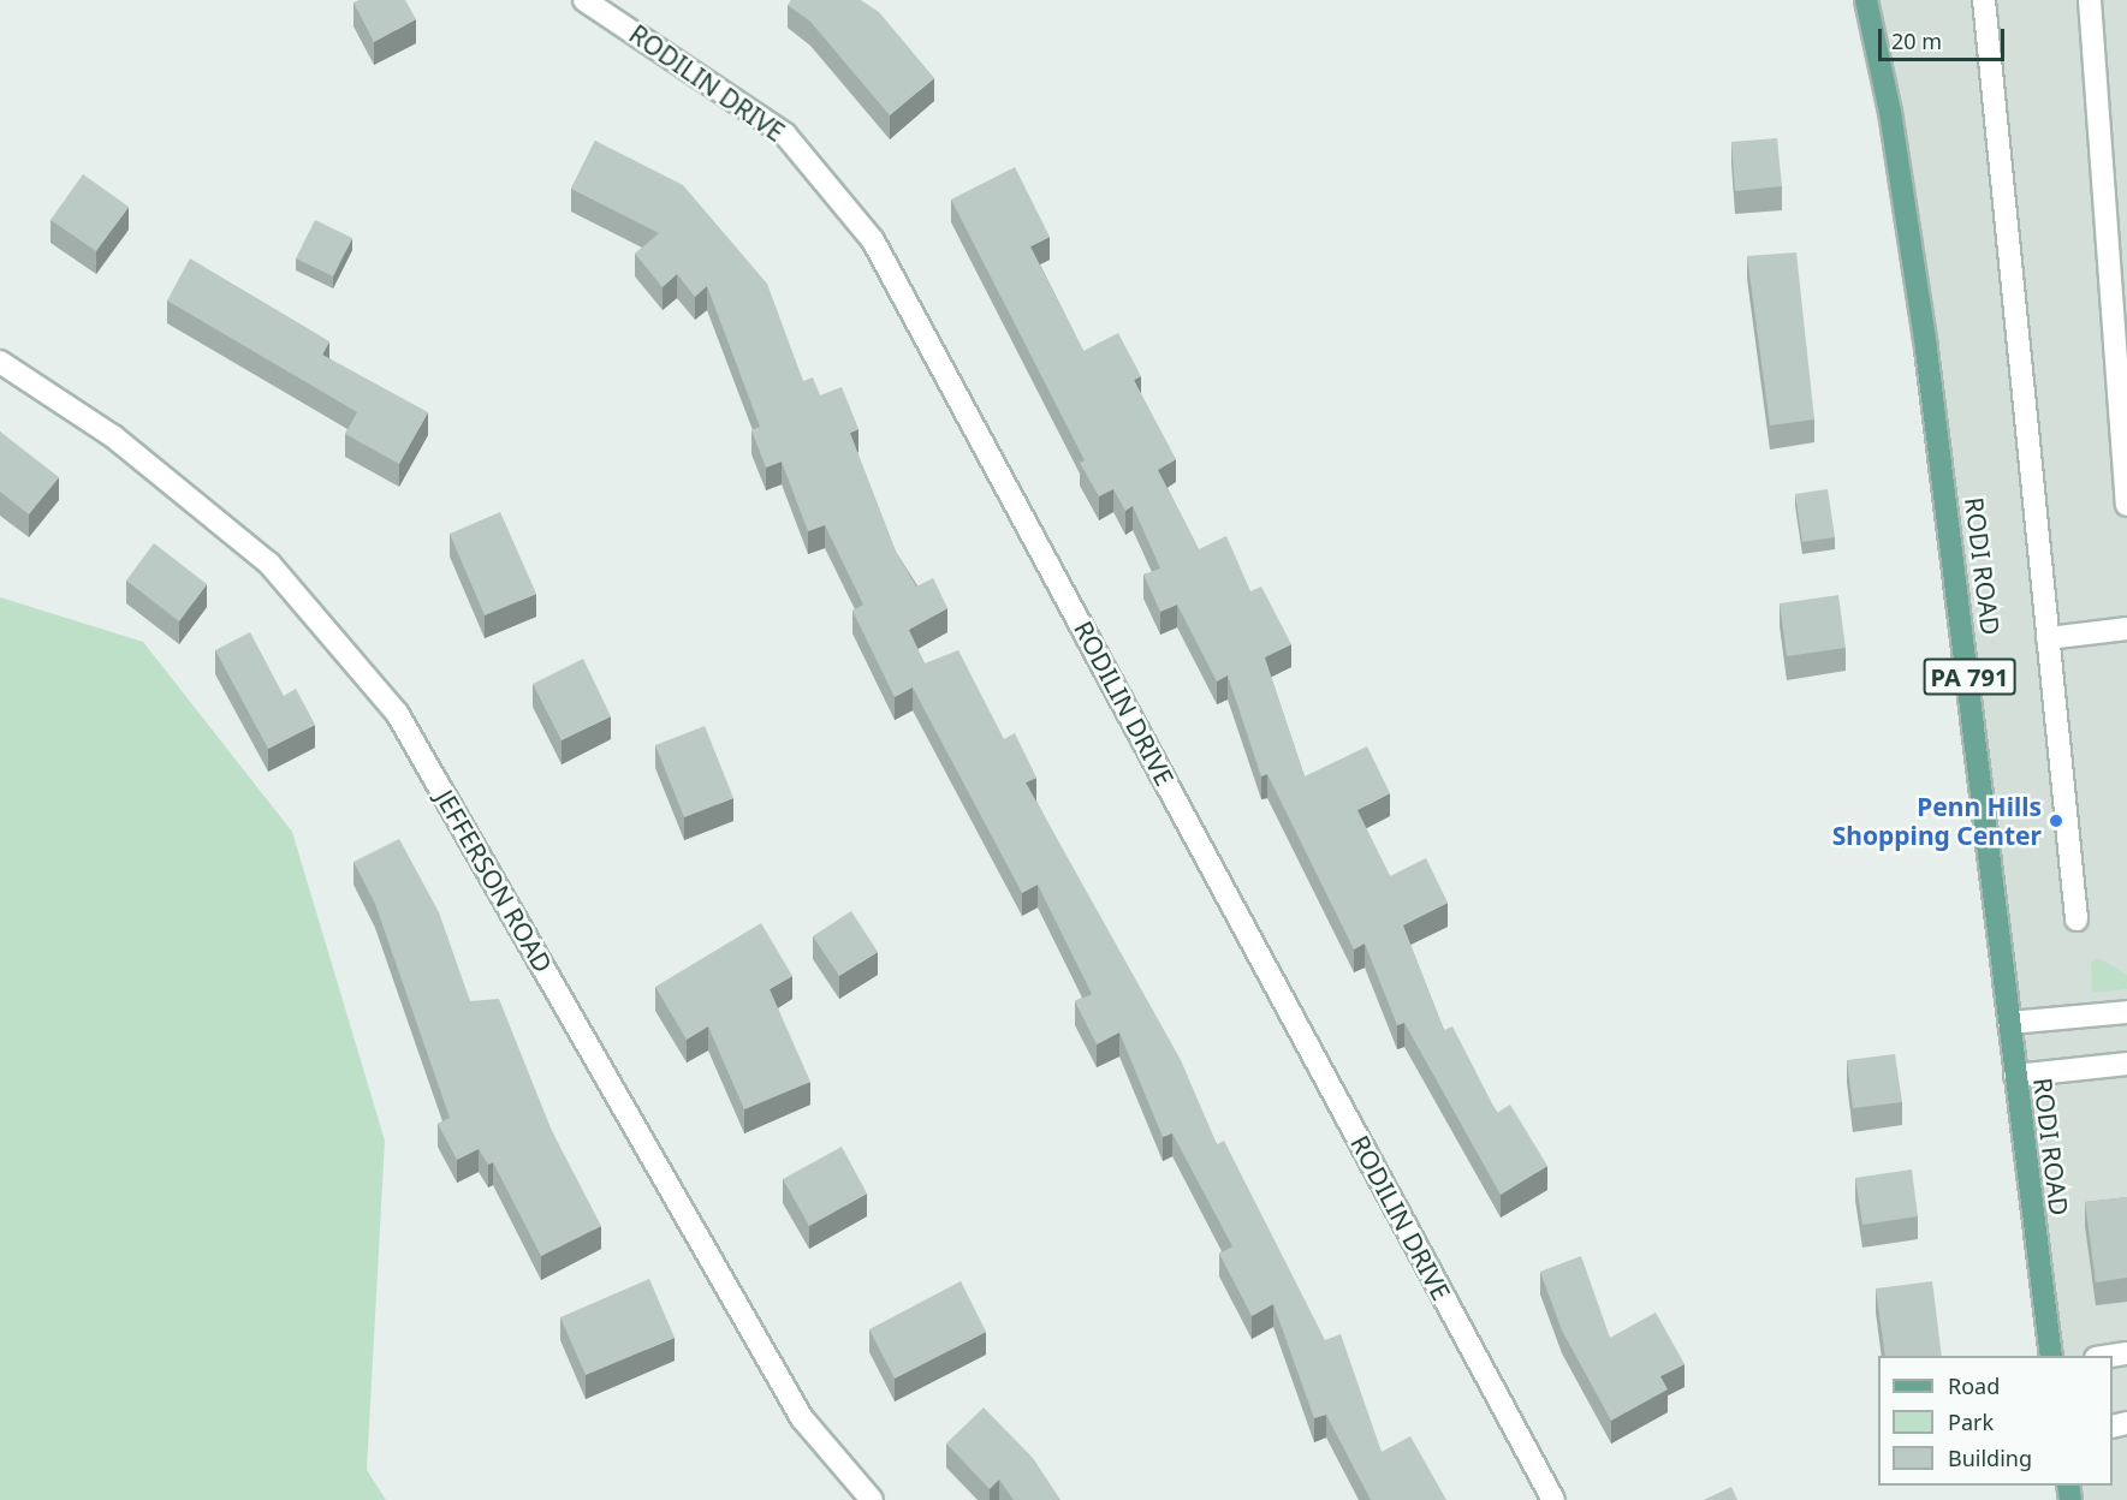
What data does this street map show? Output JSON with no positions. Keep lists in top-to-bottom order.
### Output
{
  "streets": {
    "main road": ["RODI ROAD", "PA 791"],
    "street": ["RODILIN DRIVE", "JEFFERSON ROAD"]
  },
  "places": ["Penn Hills Shopping Center"],
  "legend": ["Road", "Park", "Building"],
  "scale_bar": "20 m"
}
